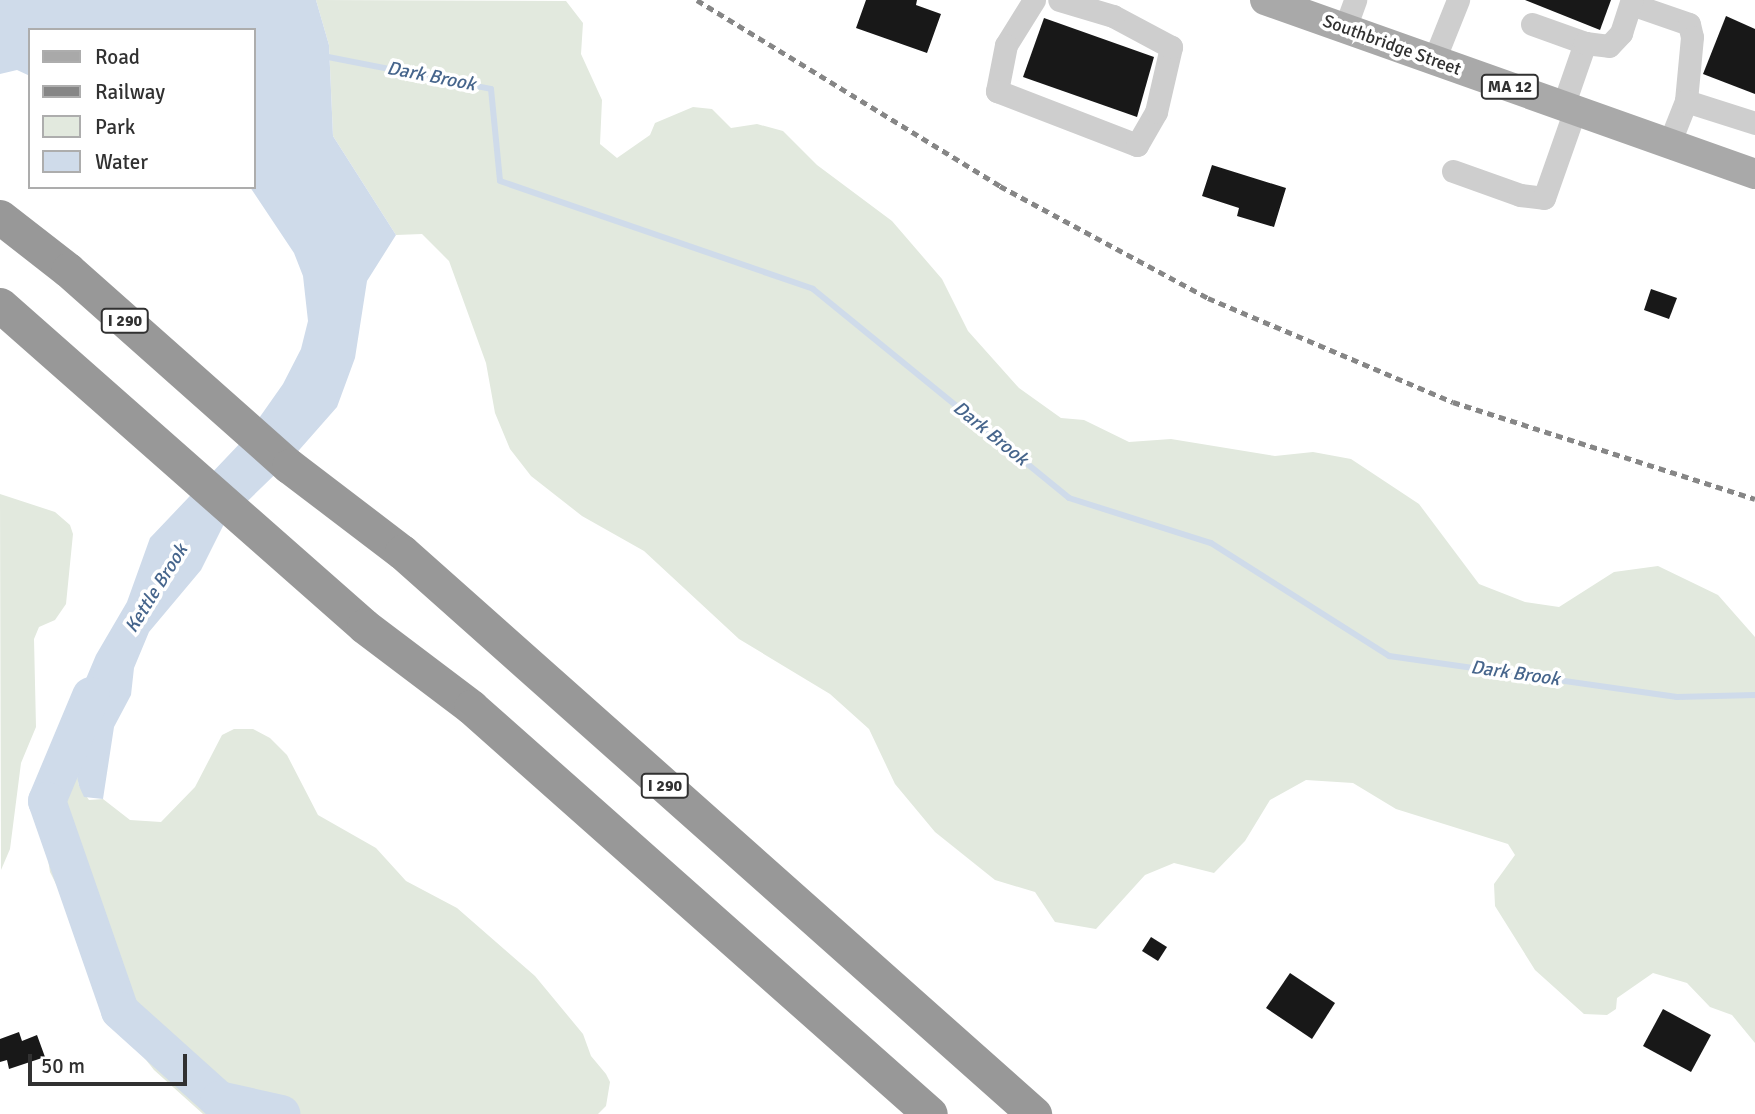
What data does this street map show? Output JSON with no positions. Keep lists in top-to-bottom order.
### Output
{
  "streets": {
    "highway": ["I 290"],
    "main road": ["Southbridge Street", "MA 12"]
  },
  "water": ["Dark Brook", "Kettle Brook"],
  "legend": [
    "Road",
    "Railway",
    "Park",
    "Water"
  ],
  "scale_bar": "50 m"
}
